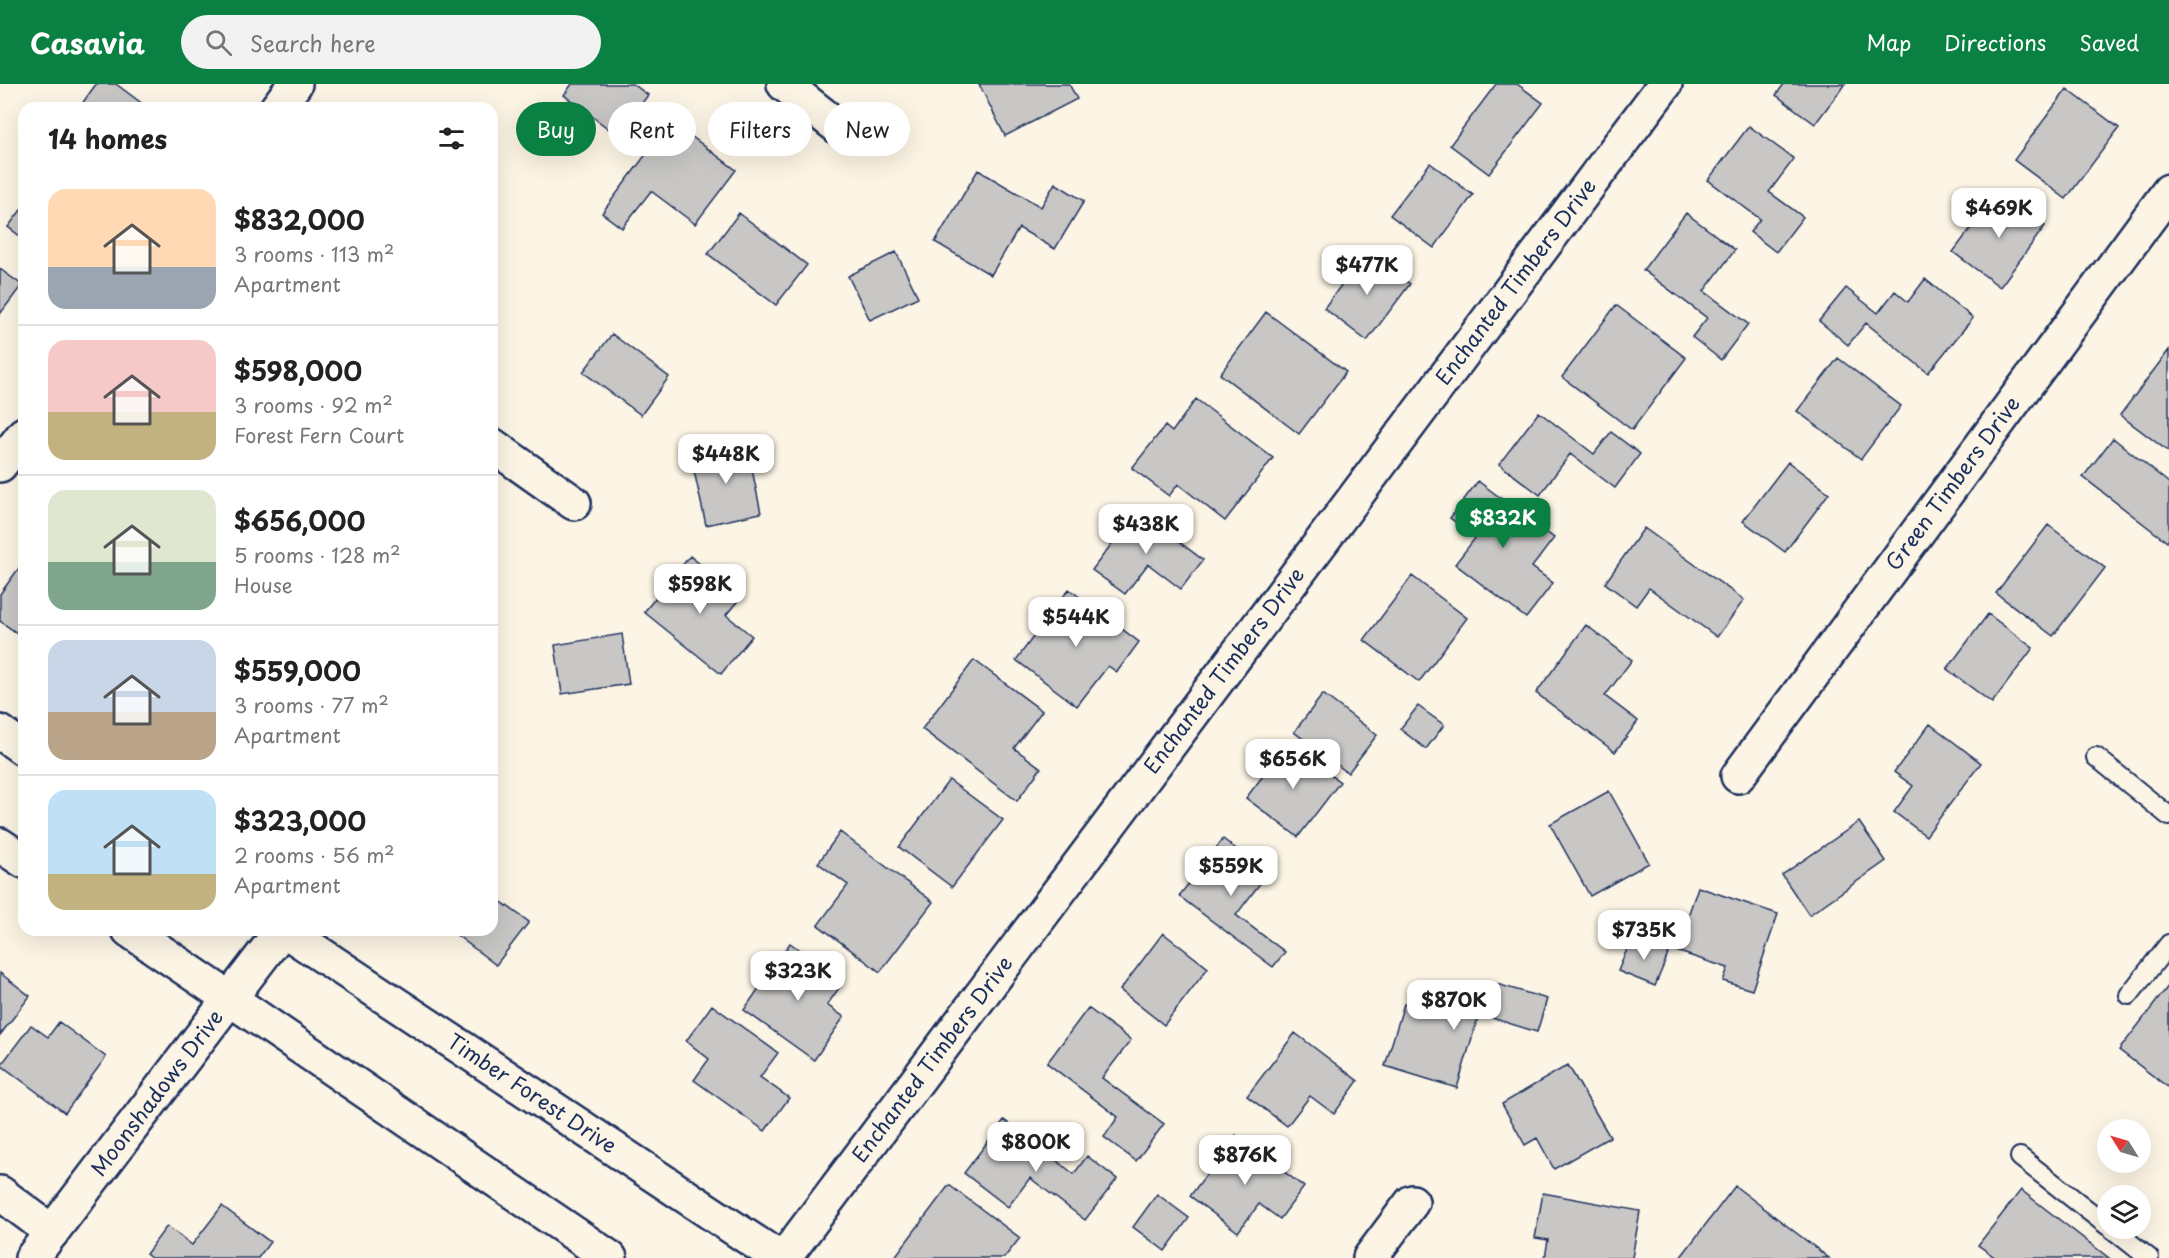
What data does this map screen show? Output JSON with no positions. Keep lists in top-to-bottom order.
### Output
{
  "streets": {
    "street": [
      "Enchanted Timbers Drive",
      "Green Timbers Drive",
      "Moonshadows Drive",
      "Timber Forest Drive"
    ]
  },
  "north": "top left",
  "page": {
    "header": "Casavia",
    "search": "Search here",
    "nav": ["Map", "Directions", "Saved"],
    "chip": [
      "Buy",
      "Rent",
      "Filters",
      "New"
    ],
    "heading": "14 homes",
    "list": [
      {
        "name": "$832,000",
        "note": "3 rooms · 113 m² · Apartment"
      },
      {
        "name": "$598,000",
        "note": "3 rooms · 92 m² · Forest Fern Court"
      },
      {
        "name": "$656,000",
        "note": "5 rooms · 128 m² · House"
      },
      {
        "name": "$559,000",
        "note": "3 rooms · 77 m² · Apartment"
      },
      {
        "name": "$323,000",
        "note": "2 rooms · 56 m² · Apartment"
      }
    ],
    "price": [
      "$469K",
      "$477K",
      "$448K",
      "$832K",
      "$438K",
      "$598K",
      "$544K",
      "$656K",
      "$559K",
      "$735K",
      "$323K",
      "$870K",
      "$800K",
      "$876K"
    ]
  }
}
